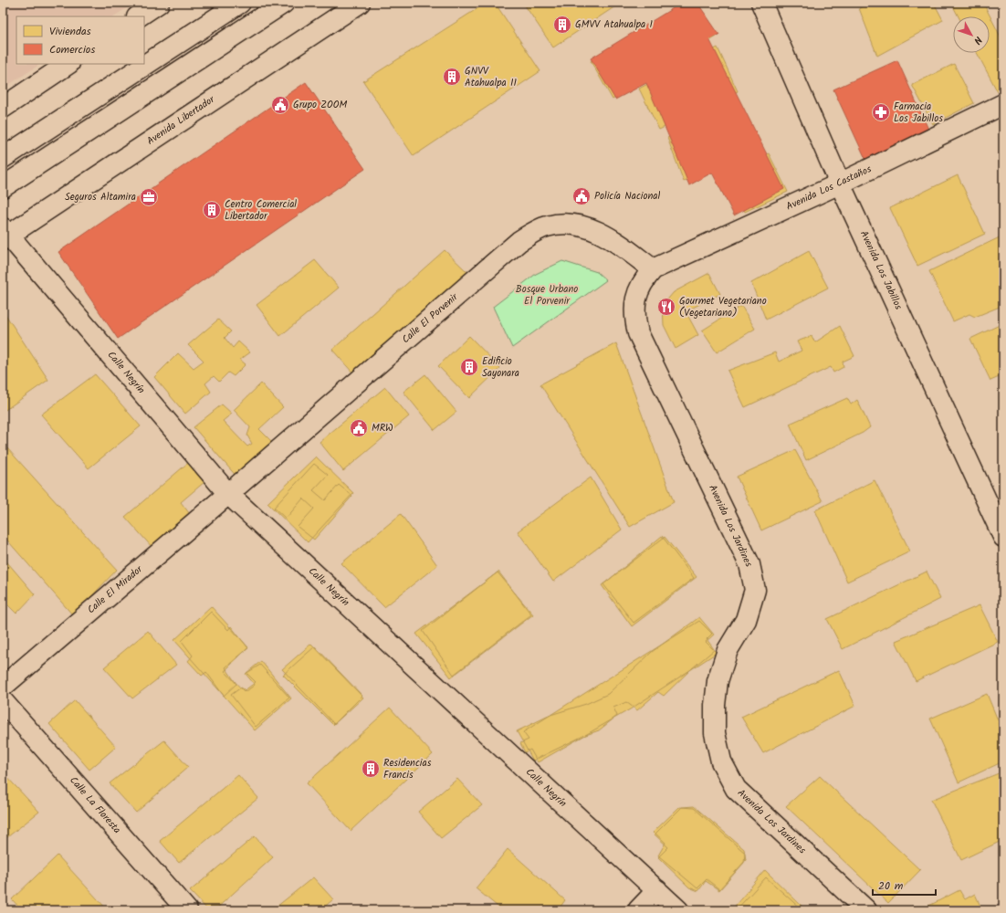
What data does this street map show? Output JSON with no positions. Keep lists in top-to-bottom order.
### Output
{
  "streets": {
    "street": [
      "Avenida Libertador",
      "Avenida Los Castaños",
      "Avenida Los Jabillos",
      "Calle El Porvenir",
      "Calle Negrín",
      "Avenida Los Jardines",
      "Calle El Mirador",
      "Calle La Floresta"
    ]
  },
  "crossings": [
    ["Avenida Libertador", "Calle Negrín"],
    ["Avenida Los Castaños", "Avenida Los Jabillos"],
    ["Avenida Los Castaños", "Calle El Porvenir"],
    ["Avenida Los Castaños", "Avenida Los Jardines"],
    ["Calle El Porvenir", "Calle Negrín"],
    ["Calle El Porvenir", "Avenida Los Jardines"],
    ["Calle El Porvenir", "Calle El Mirador"],
    ["Calle Negrín", "Calle El Mirador"]
  ],
  "parks": ["Bosque Urbano El Porvenir"],
  "places": {
    "building": [
      "GMVV Atahualpa I",
      "GNVV Atahualpa II",
      "Centro Comercial Libertador",
      "Edificio Sayonara",
      "Residencias Francis"
    ],
    "public building": ["Grupo ZOOM", "Policía Nacional", "MRW"],
    "pharmacy": ["Farmacia Los Jabillos"],
    "office": ["Seguros Altamira"],
    "restaurant": ["Gourmet Vegetariano (Vegetariano)"]
  },
  "legend": ["Viviendas", "Comercios"],
  "scale_bar": "20 m",
  "north": "bottom right"
}
